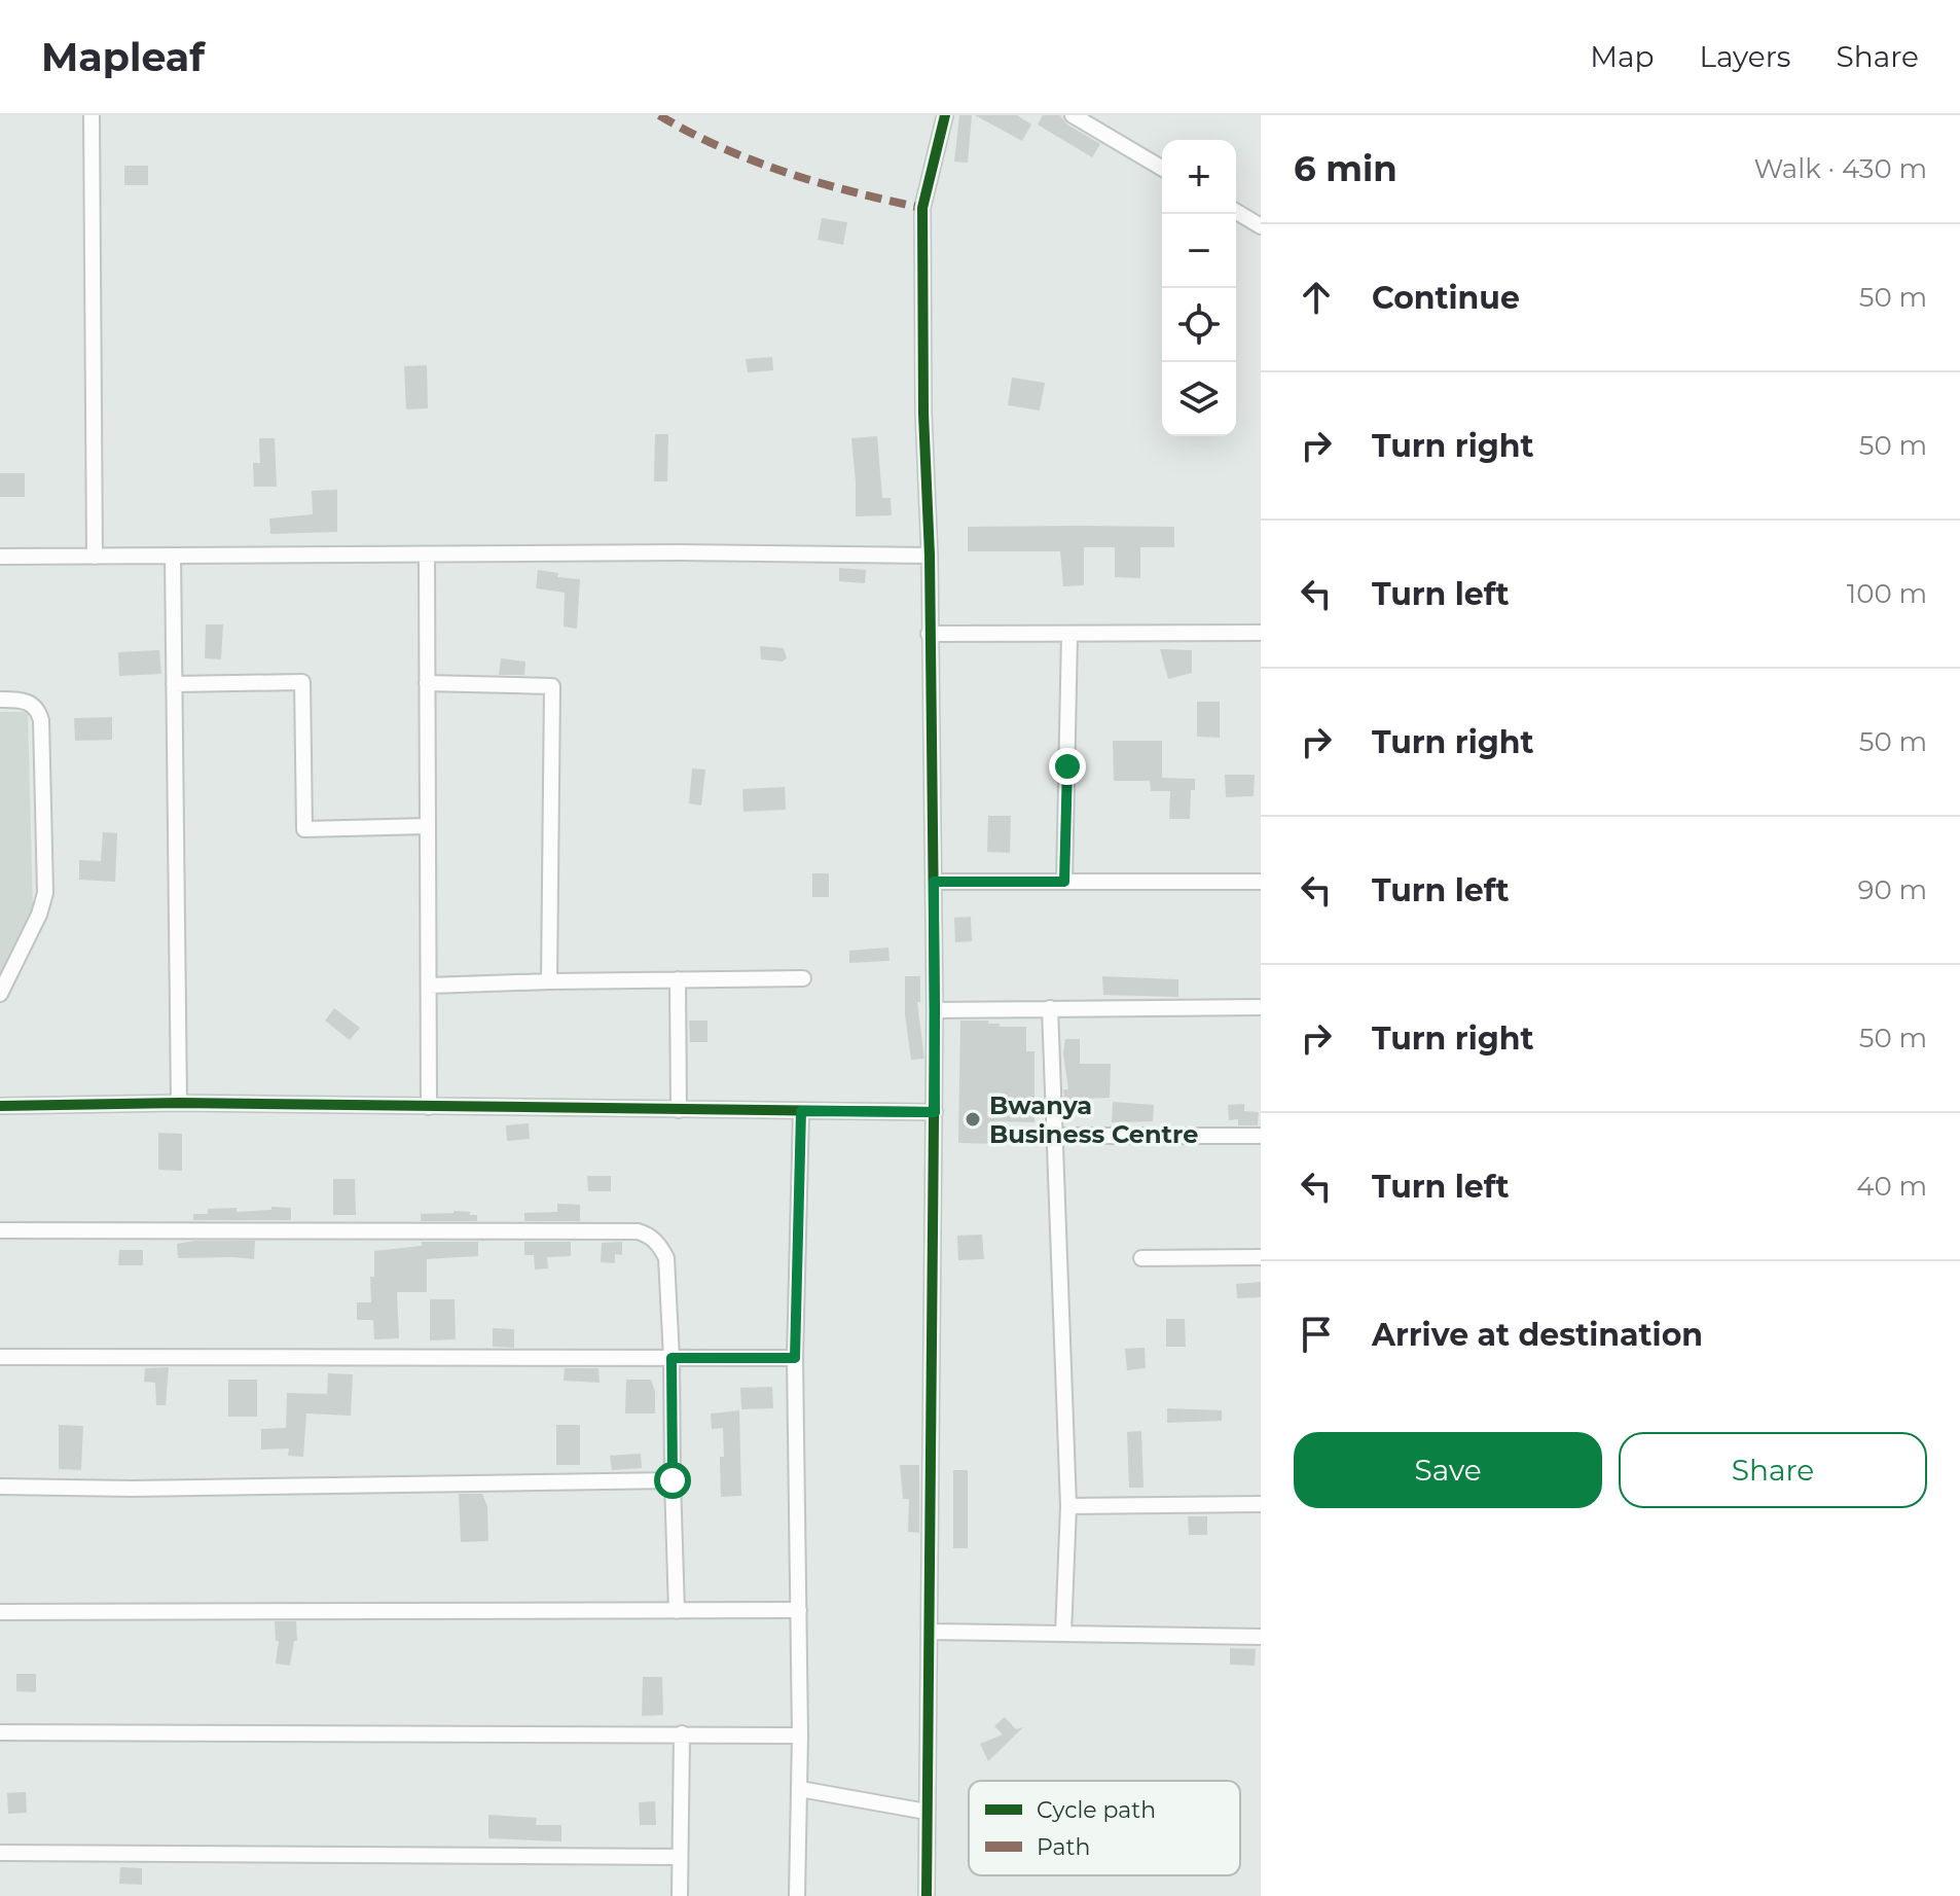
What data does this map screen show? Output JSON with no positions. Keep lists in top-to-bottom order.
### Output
{
  "places": ["Bwanya Business Centre"],
  "legend": ["Cycle path", "Path"],
  "page": {
    "header": "Mapleaf",
    "nav": ["Map", "Layers", "Share"],
    "heading": ["6 min", "Walk · 430 m"],
    "map_buttons": ["+", "−"],
    "list": [
      ["Continue", "50 m"],
      ["Turn right", "50 m"],
      ["Turn left", "100 m"],
      ["Turn right", "50 m"],
      ["Turn left", "90 m"],
      ["Turn right", "50 m"],
      ["Turn left", "40 m"],
      "Arrive at destination"
    ],
    "buttons": ["Save", "Share"]
  }
}
